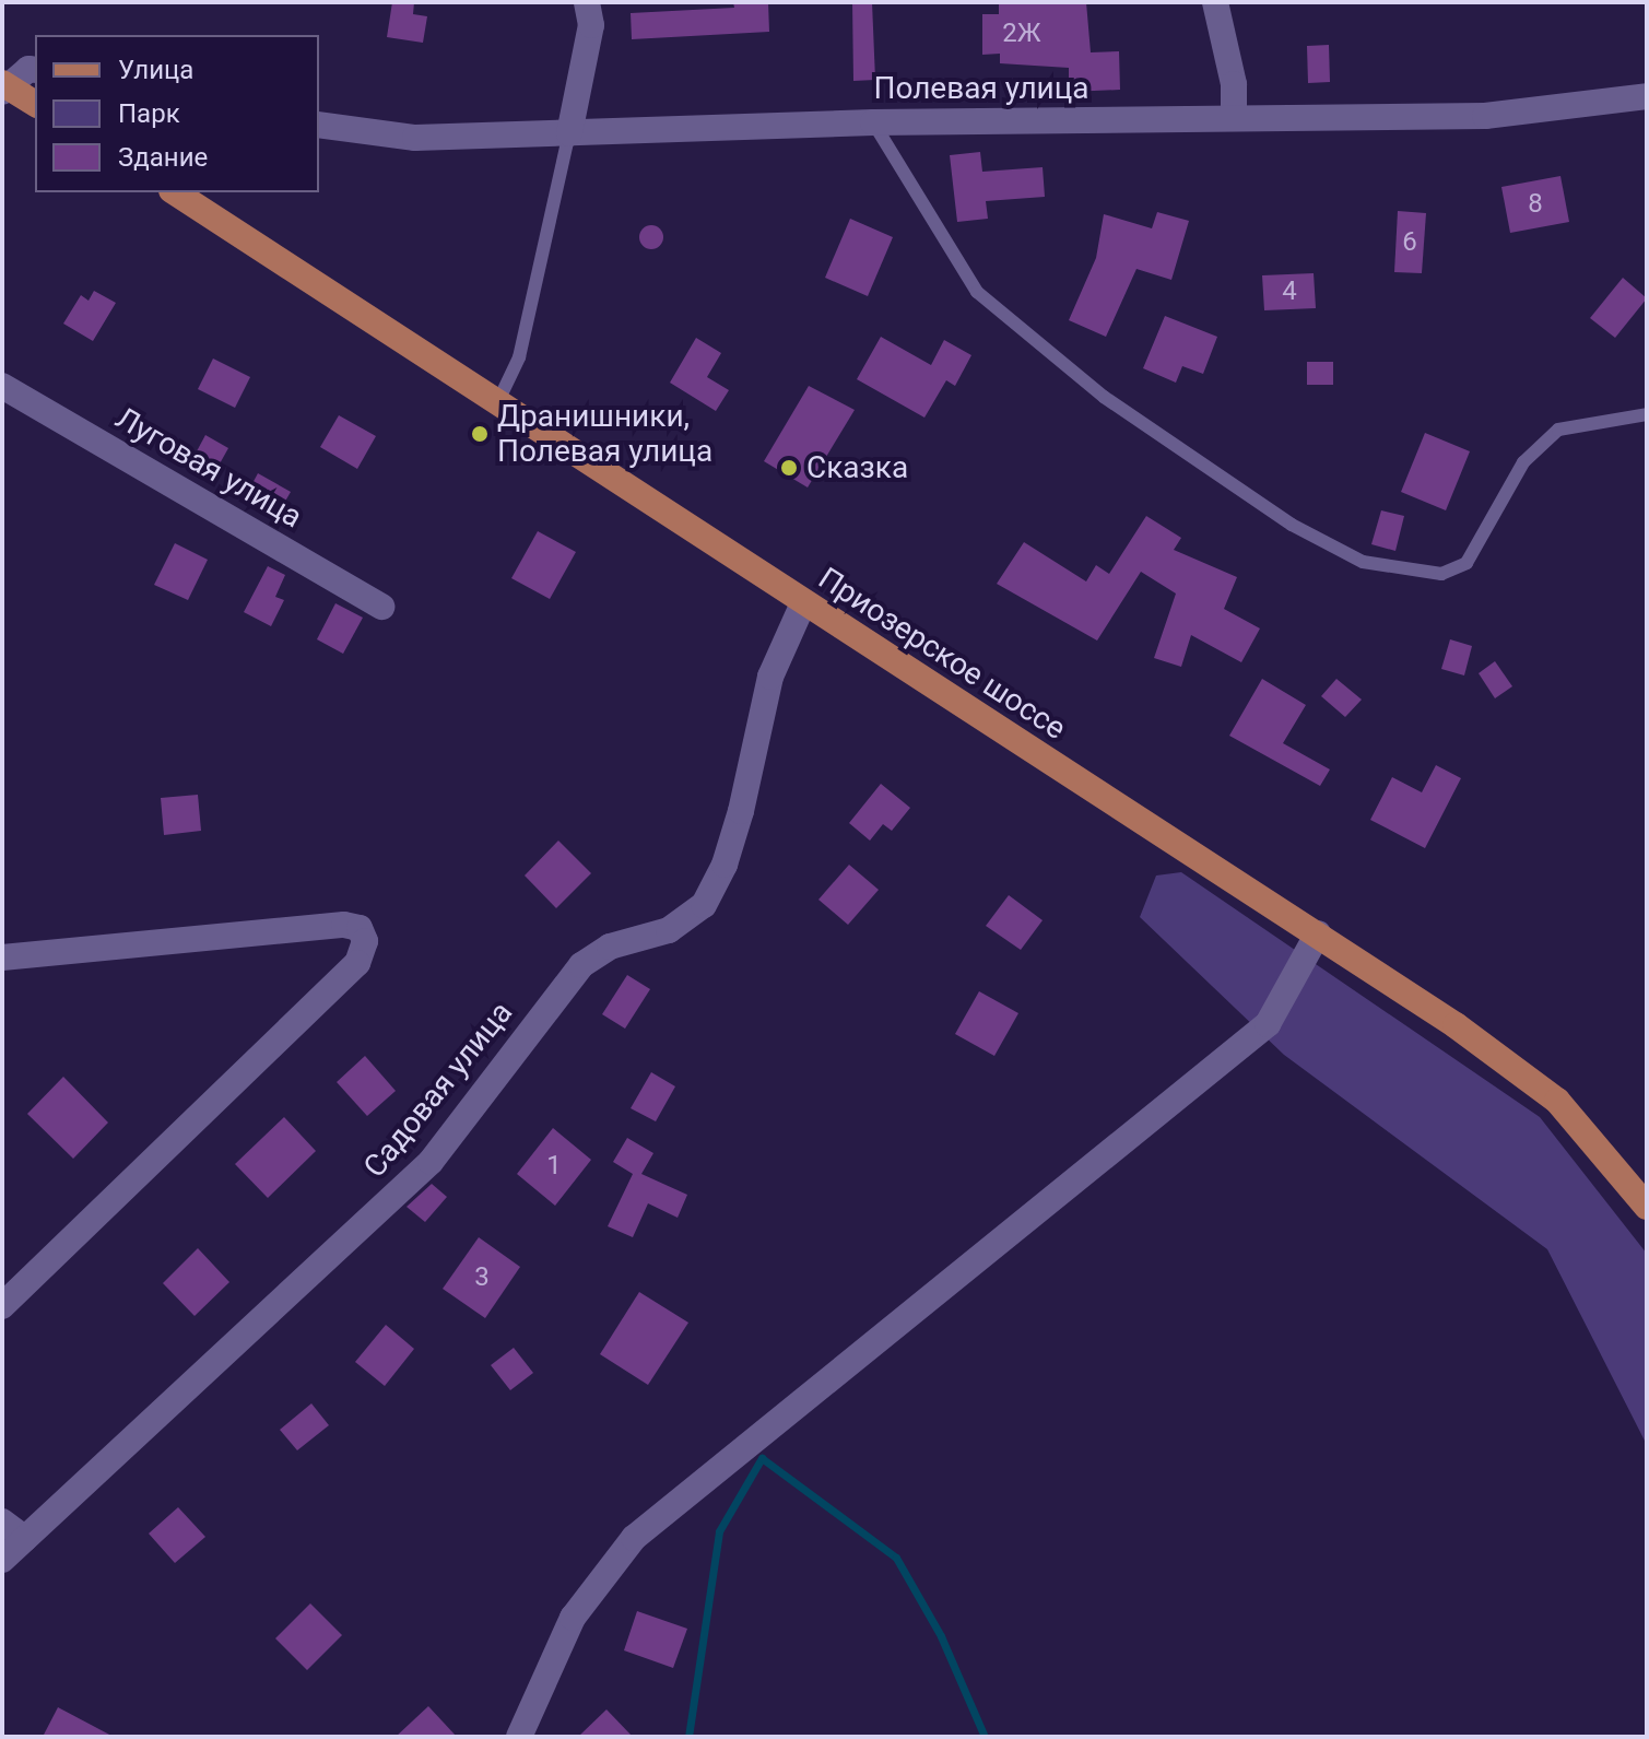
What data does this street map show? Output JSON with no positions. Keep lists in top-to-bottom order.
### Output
{
  "streets": {
    "main road": ["Приозерское шоссе"],
    "street": ["Полевая улица", "Луговая улица", "Садовая улица"]
  },
  "crossings": [
    ["Приозерское шоссе", "Садовая улица"]
  ],
  "places": ["Дранишники, Полевая улица", "Сказка"],
  "house_numbers": [
    "2Ж",
    "8",
    "6",
    "4",
    "1",
    "3"
  ],
  "legend": ["Улица", "Парк", "Здание"]
}
